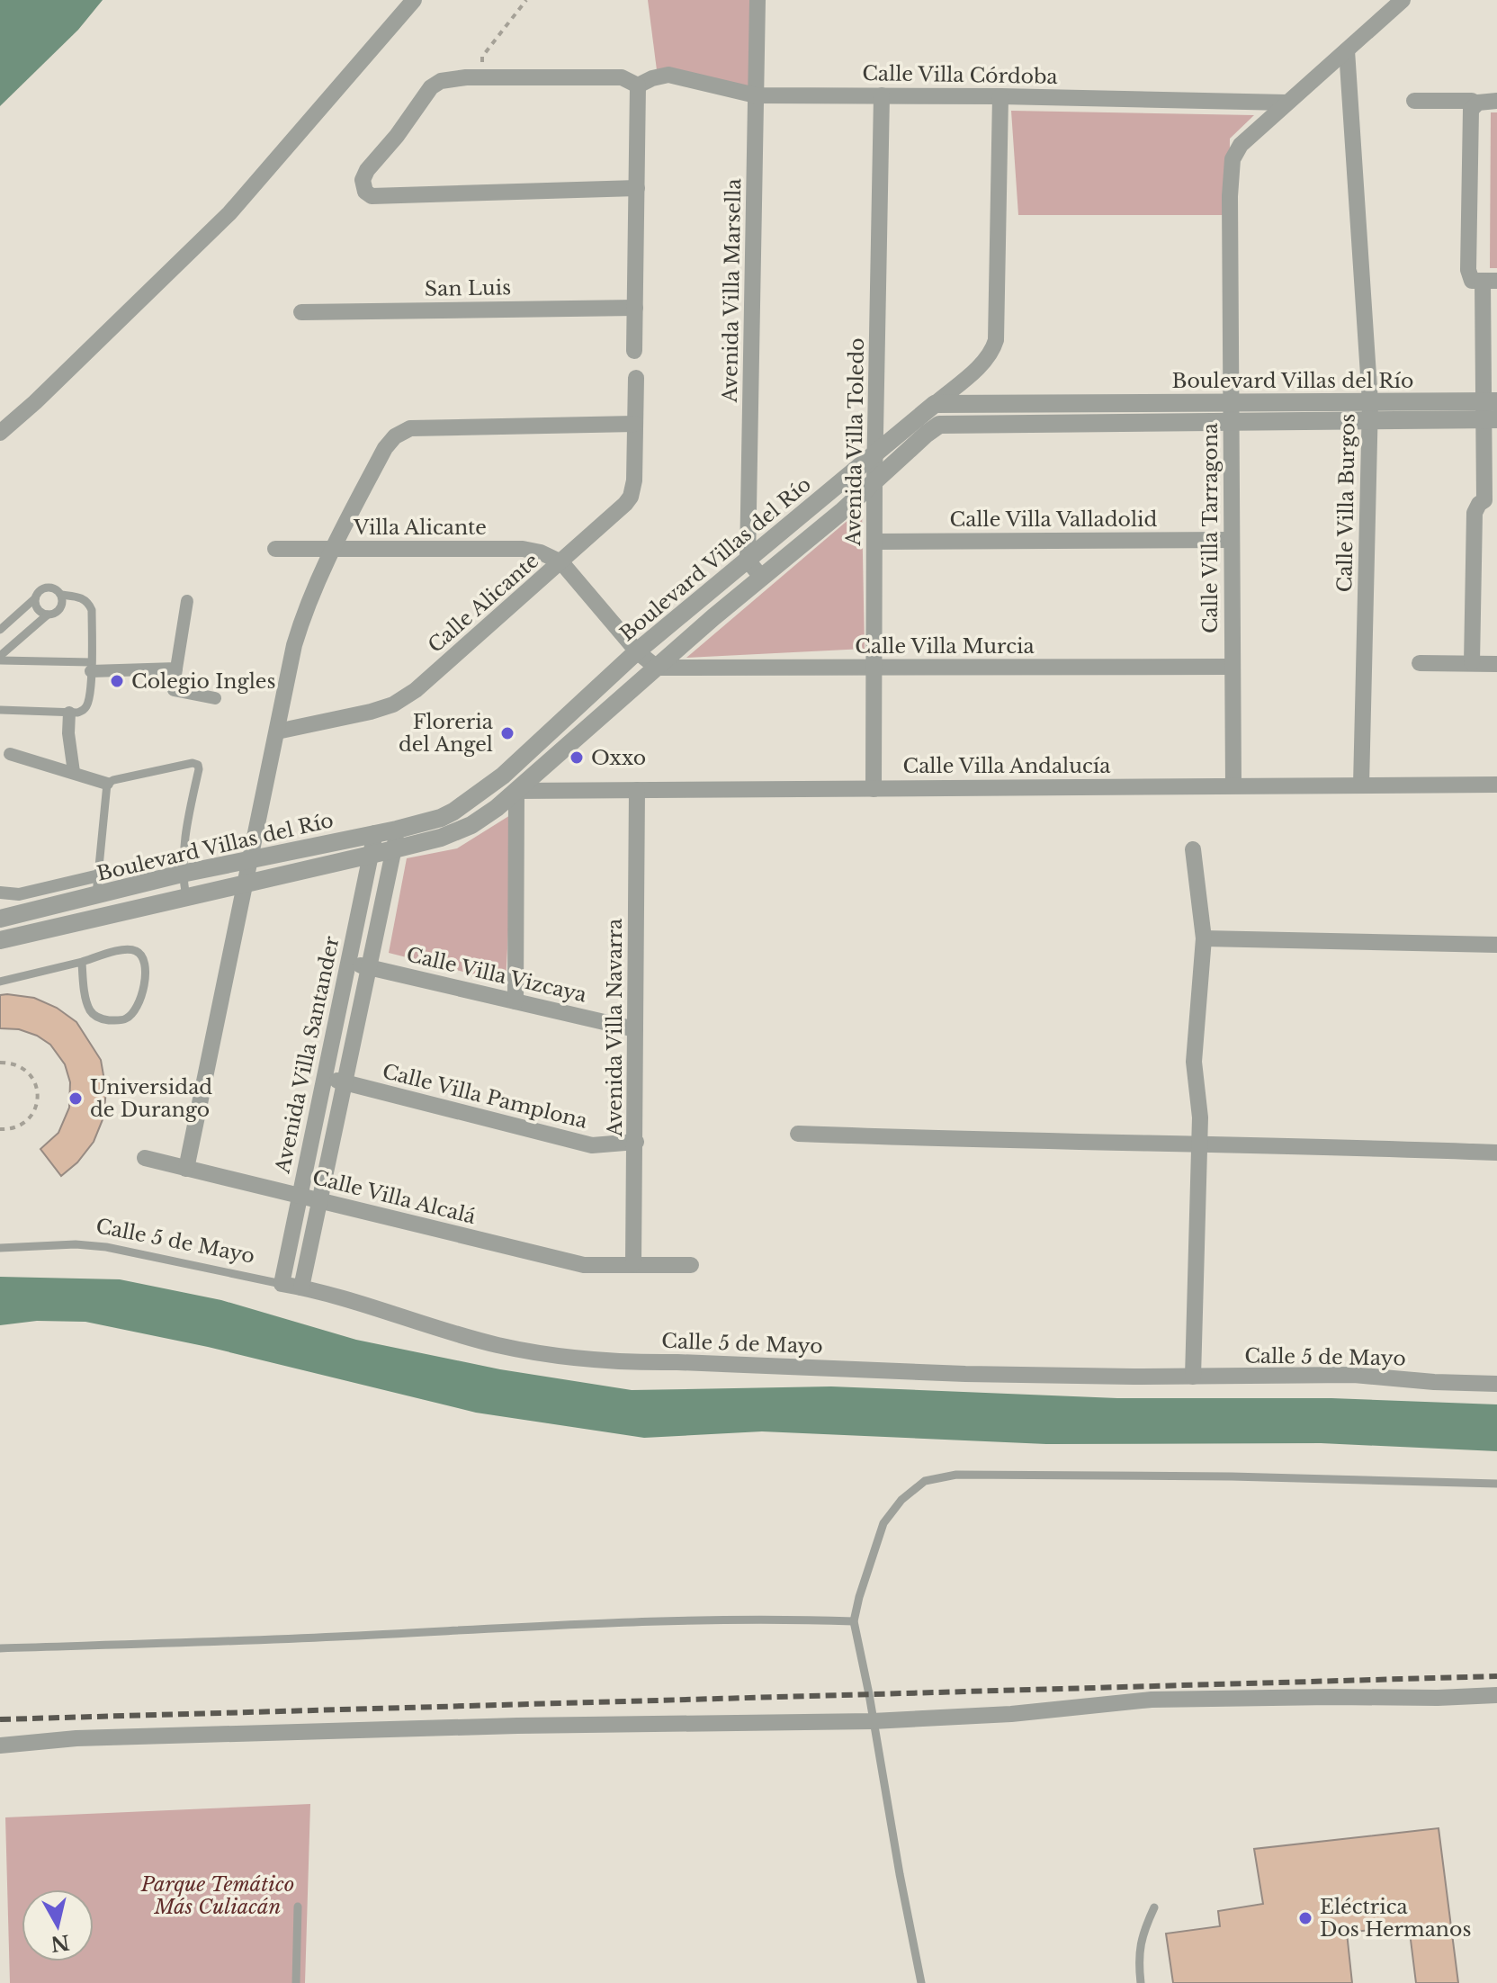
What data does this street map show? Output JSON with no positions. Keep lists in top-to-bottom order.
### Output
{
  "streets": {
    "street": [
      "Calle Villa Córdoba",
      "San Luis",
      "Avenida Villa Marsella",
      "Boulevard Villas del Río",
      "Avenida Villa Toledo",
      "Calle Villa Burgos",
      "Calle Villa Valladolid",
      "Villa Alicante",
      "Calle Villa Tarragona",
      "Calle Alicante",
      "Calle Villa Murcia",
      "Calle Villa Andalucía",
      "Calle Villa Vizcaya",
      "Avenida Villa Navarra",
      "Avenida Villa Santander",
      "Calle Villa Pamplona",
      "Calle Villa Alcalá",
      "Calle 5 de Mayo"
    ]
  },
  "crossings": [
    ["Calle Villa Córdoba", "Avenida Villa Marsella"],
    ["Calle Villa Córdoba", "Avenida Villa Toledo"],
    ["Calle Villa Córdoba", "Calle Villa Tarragona"],
    ["Avenida Villa Marsella", "Boulevard Villas del Río"],
    ["Boulevard Villas del Río", "Avenida Villa Toledo"],
    ["Boulevard Villas del Río", "Calle Villa Burgos"],
    ["Boulevard Villas del Río", "Calle Villa Tarragona"],
    ["Boulevard Villas del Río", "Calle Villa Murcia"],
    ["Boulevard Villas del Río", "Calle Villa Andalucía"],
    ["Boulevard Villas del Río", "Avenida Villa Santander"],
    ["Avenida Villa Toledo", "Calle Villa Valladolid"],
    ["Avenida Villa Toledo", "Calle Villa Murcia"],
    ["Avenida Villa Toledo", "Calle Villa Andalucía"],
    ["Calle Villa Burgos", "Calle Villa Tarragona"],
    ["Calle Villa Burgos", "Calle Villa Andalucía"],
    ["Calle Villa Valladolid", "Calle Villa Tarragona"],
    ["Villa Alicante", "Calle Alicante"],
    ["Calle Villa Tarragona", "Calle Villa Murcia"],
    ["Calle Villa Tarragona", "Calle Villa Andalucía"],
    ["Calle Villa Andalucía", "Avenida Villa Navarra"],
    ["Calle Villa Vizcaya", "Avenida Villa Navarra"],
    ["Calle Villa Vizcaya", "Avenida Villa Santander"],
    ["Avenida Villa Navarra", "Calle Villa Pamplona"],
    ["Avenida Villa Navarra", "Calle Villa Alcalá"],
    ["Avenida Villa Santander", "Calle Villa Pamplona"],
    ["Avenida Villa Santander", "Calle Villa Alcalá"],
    ["Avenida Villa Santander", "Calle 5 de Mayo"]
  ],
  "parks": ["Parque Temático Más Culiacán"],
  "places": [
    "Colegio Ingles",
    "Floreria del Angel",
    "Oxxo",
    "Universidad de Durango",
    "Eléctrica Dos Hermanos"
  ],
  "north": "bottom"
}
